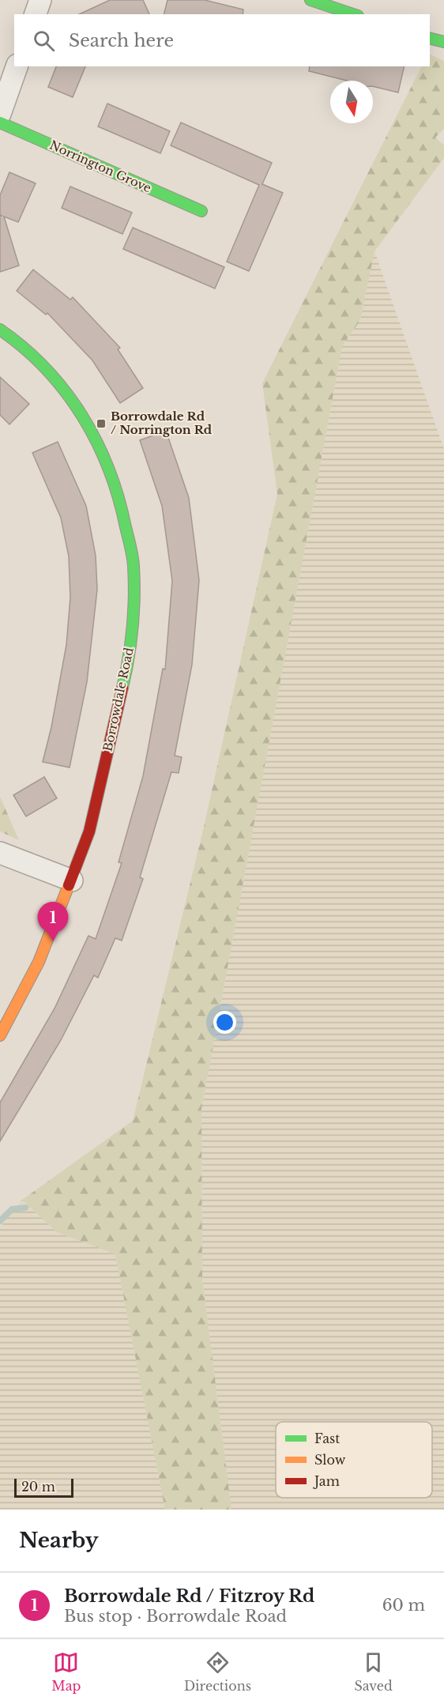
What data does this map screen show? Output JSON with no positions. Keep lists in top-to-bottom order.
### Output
{
  "streets": {
    "street": ["Norrington Grove", "Borrowdale Road"]
  },
  "places": {
    "transit": ["Borrowdale Rd / Norrington Rd"]
  },
  "legend": ["Fast", "Slow", "Jam"],
  "scale_bar": "20 m",
  "north": "bottom",
  "page": {
    "search": "Search here",
    "pins": "1",
    "scale": "20 m",
    "heading": "Nearby",
    "list": [
      {
        "mark": "1",
        "name": "Borrowdale Rd / Fitzroy Rd",
        "note": "Bus stop · Borrowdale Road",
        "value": "60 m"
      }
    ],
    "nav": ["Map", "Directions", "Saved"]
  }
}
